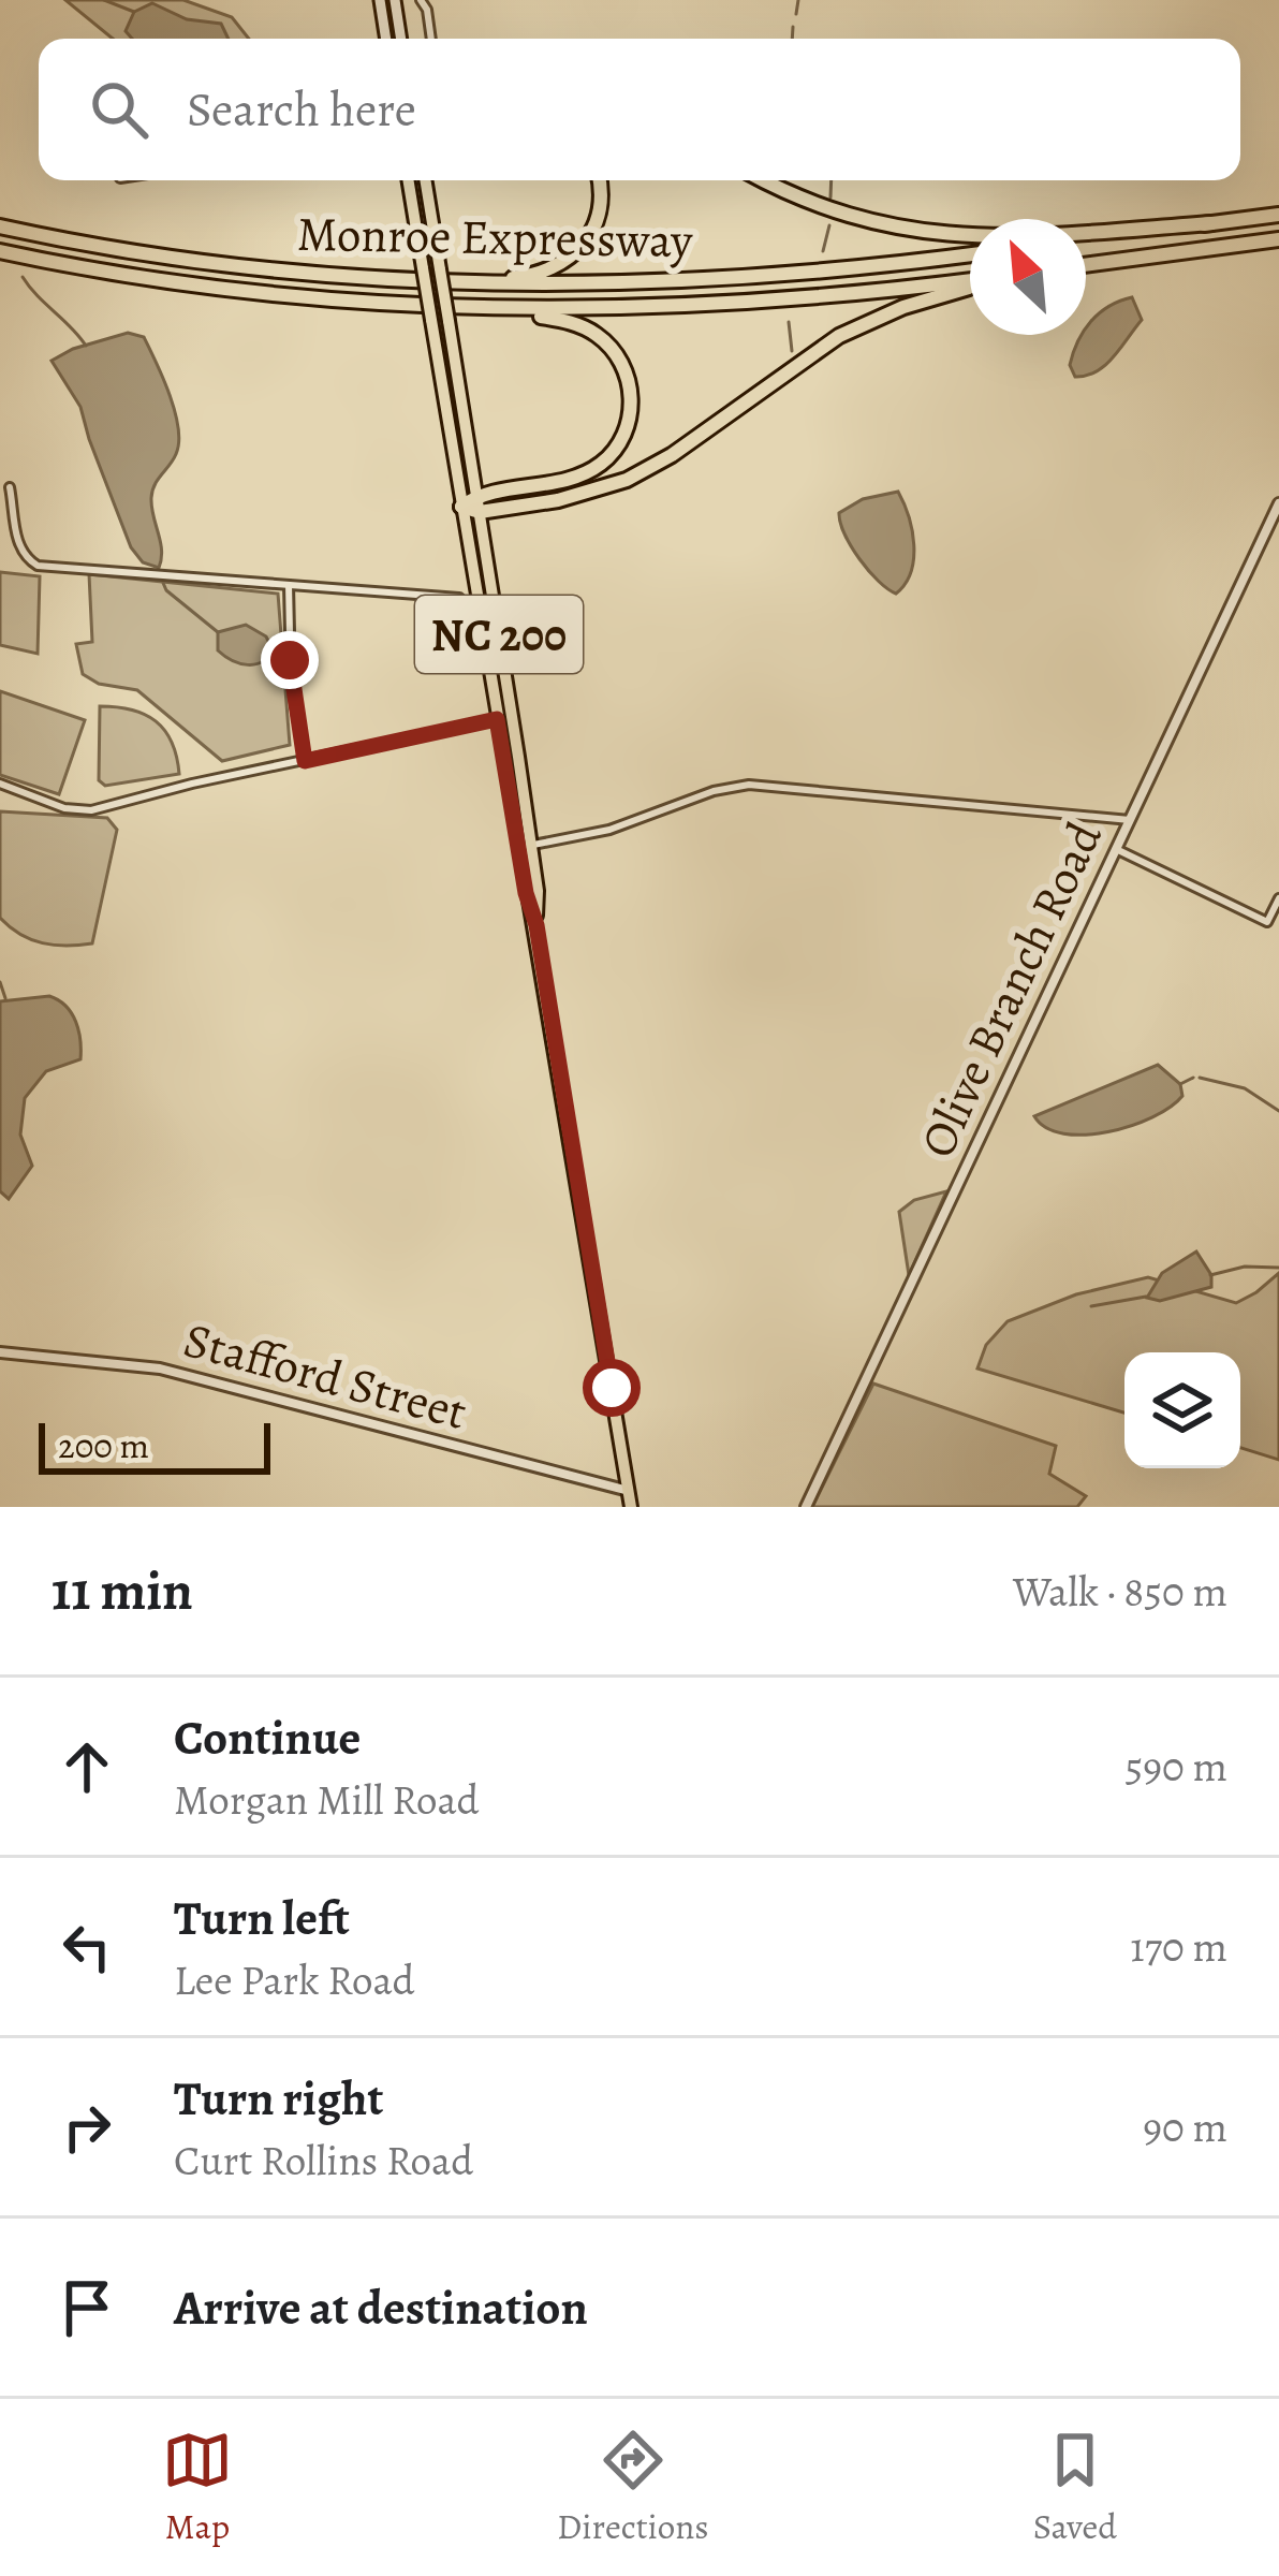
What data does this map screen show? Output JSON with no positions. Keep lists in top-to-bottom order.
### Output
{
  "streets": {
    "highway": ["Monroe Expressway"],
    "main road": ["NC 200"],
    "street": ["Olive Branch Road", "Stafford Street"]
  },
  "crossings": [
    ["NC 200", "Stafford Street"]
  ],
  "scale_bar": "200 m",
  "north": "top left",
  "page": {
    "search": "Search here",
    "scale": "200 m",
    "heading": ["11 min", "Walk · 850 m"],
    "list": [
      ["Continue", "Morgan Mill Road", "590 m"],
      ["Turn left", "Lee Park Road", "170 m"],
      ["Turn right", "Curt Rollins Road", "90 m"],
      "Arrive at destination"
    ],
    "nav": ["Map", "Directions", "Saved"]
  }
}
